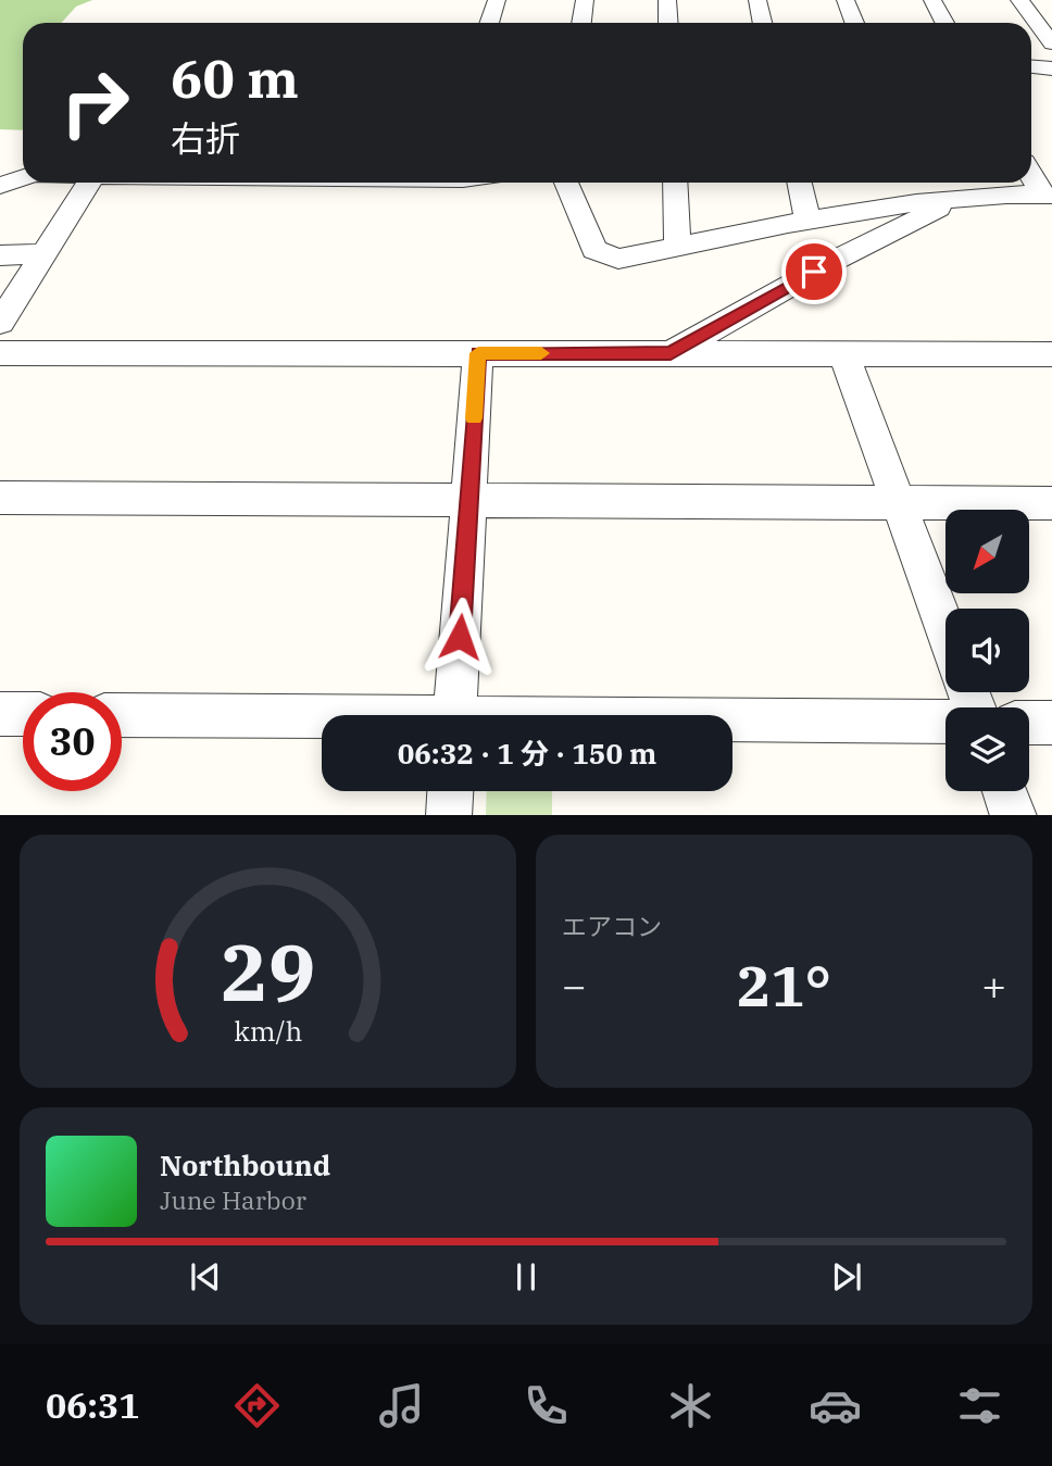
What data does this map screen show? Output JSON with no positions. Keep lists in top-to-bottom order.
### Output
{
  "north": "bottom left",
  "page": {
    "turn": ["60 m", "右折"],
    "limit": "30",
    "trip": "06:32 · 1 分 · 150 m",
    "tile": "エアコン",
    "heat": ["−", "21°", "+"],
    "song": ["Northbound", "June Harbor"],
    "tabs": "06:31",
    "gauge": ["29", "km/h"]
  }
}
